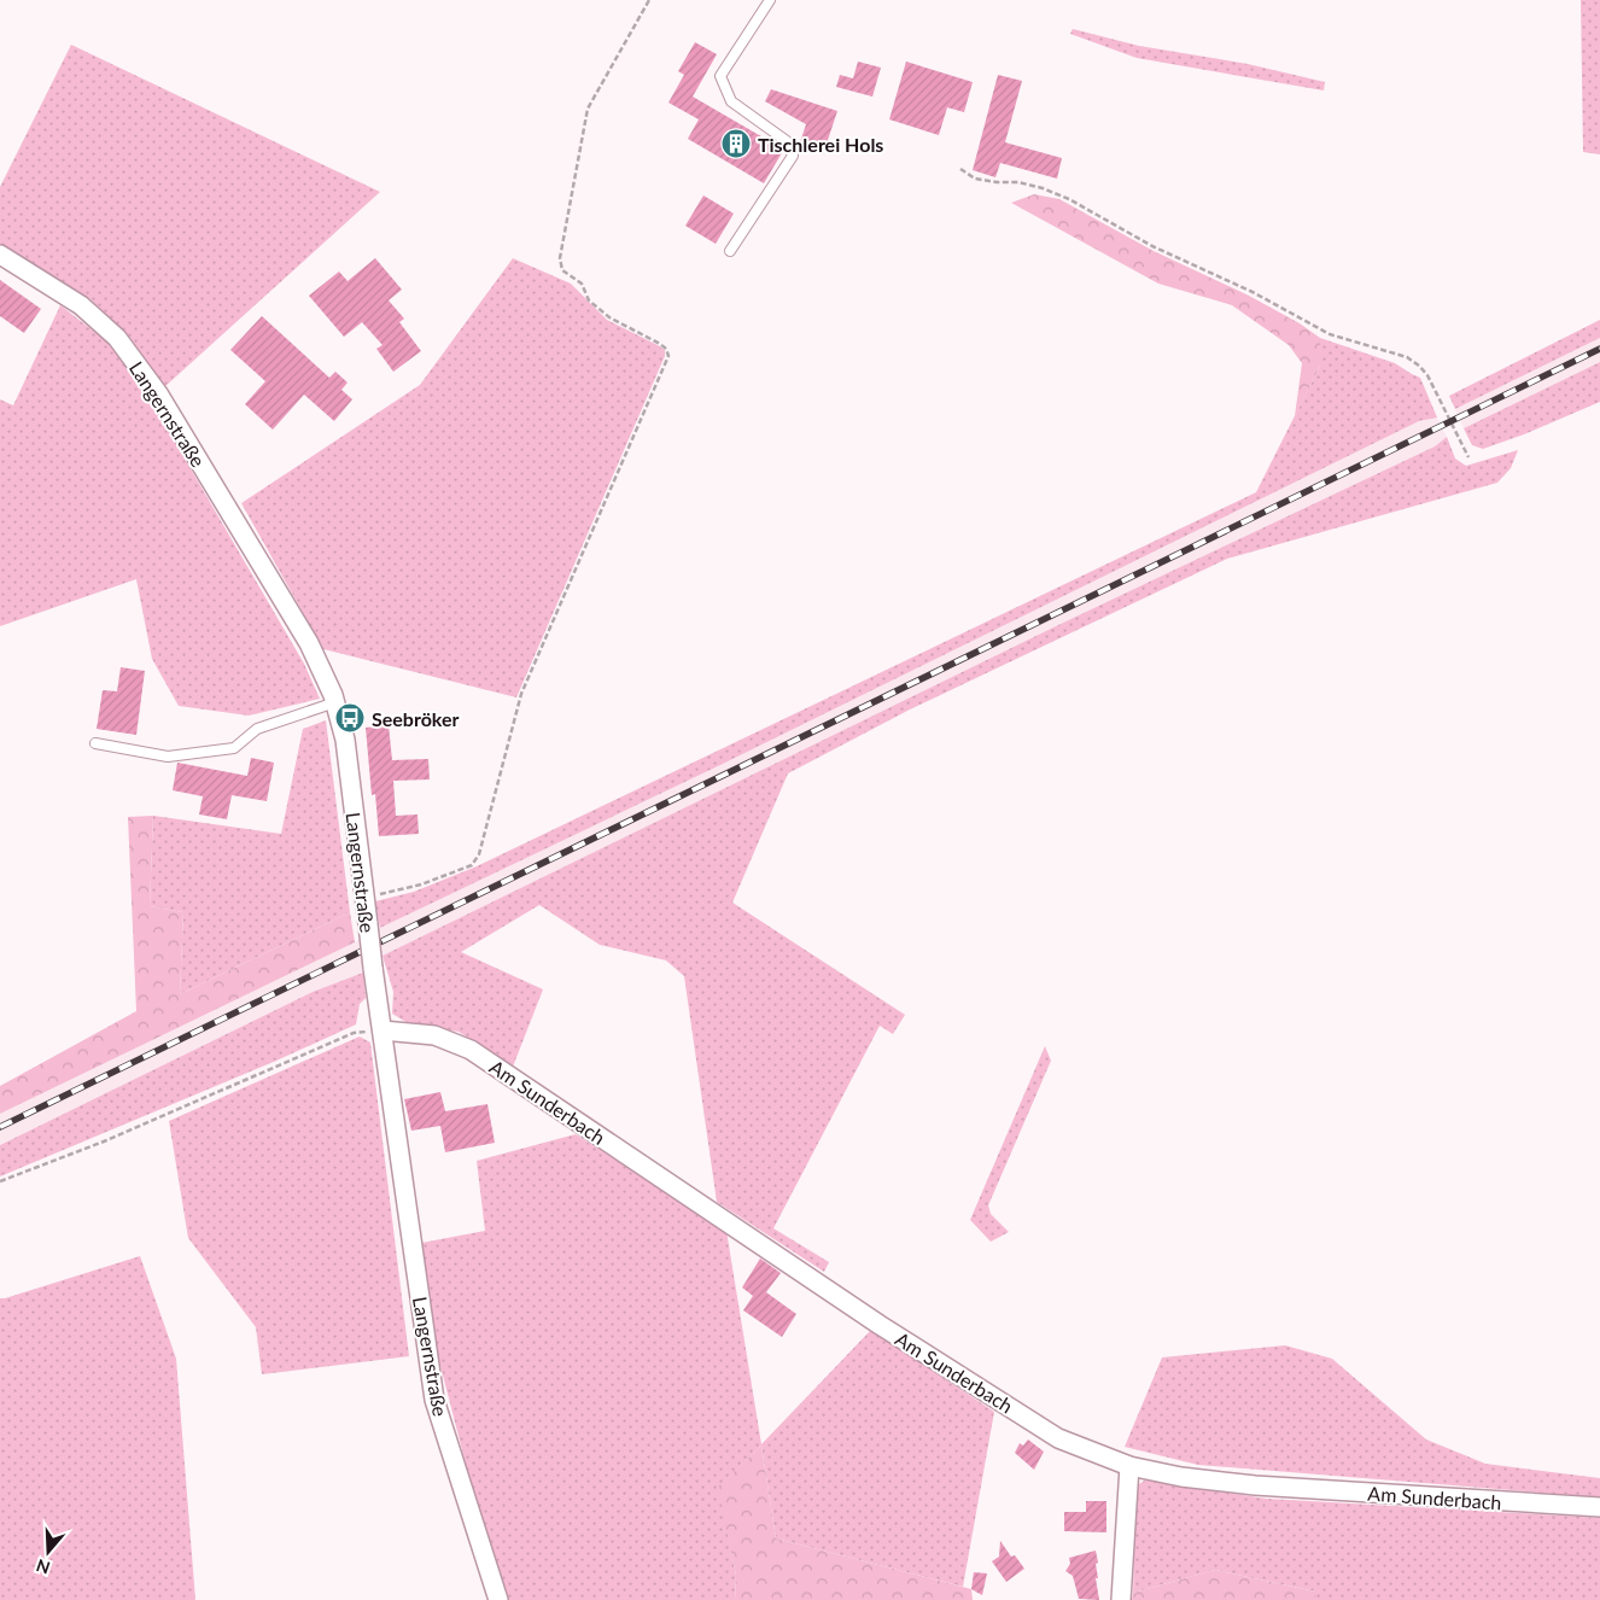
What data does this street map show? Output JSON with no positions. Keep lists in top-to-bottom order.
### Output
{
  "streets": {
    "street": ["Langernstraße", "Am Sunderbach"]
  },
  "crossings": [
    ["Langernstraße", "Am Sunderbach"]
  ],
  "places": {
    "building": ["Tischlerei Hols"],
    "bus stop": ["Seebröker"]
  },
  "north": "bottom"
}
